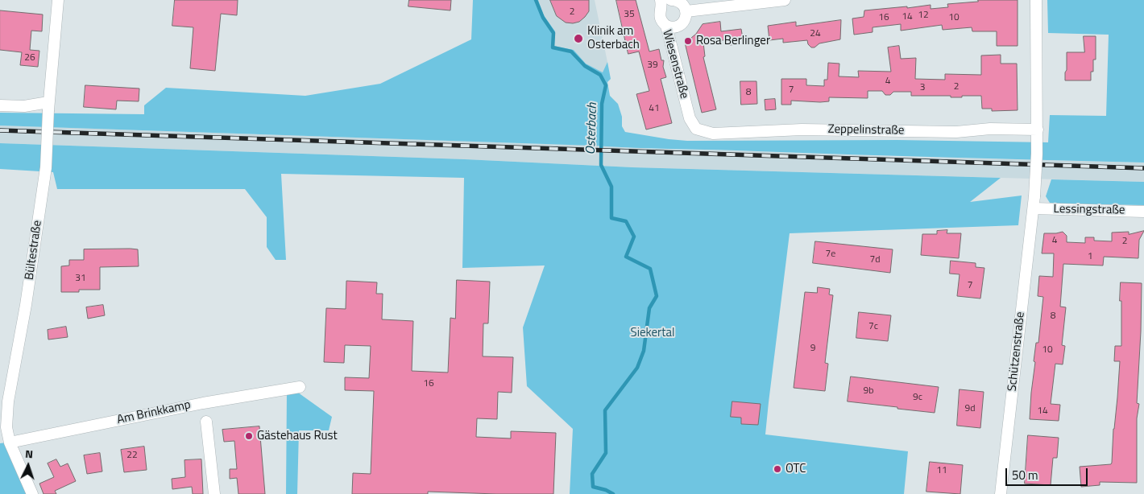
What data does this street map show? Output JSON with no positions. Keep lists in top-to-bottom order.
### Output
{
  "streets": {
    "street": [
      "Wiesenstraße",
      "Zeppelinstraße",
      "Lessingstraße",
      "Bültestraße",
      "Schützenstraße",
      "Am Brinkkamp"
    ]
  },
  "crossings": [
    ["Wiesenstraße", "Zeppelinstraße"],
    ["Zeppelinstraße", "Schützenstraße"],
    ["Lessingstraße", "Schützenstraße"],
    ["Bültestraße", "Am Brinkkamp"]
  ],
  "water": ["Osterbach"],
  "parks": ["Siekertal"],
  "places": [
    "Klinik am Osterbach",
    "Rosa Berlinger",
    "Gästehaus Rust",
    "OTC"
  ],
  "house_numbers": [
    "2",
    "35",
    "12",
    "14",
    "16",
    "10",
    "24",
    "26",
    "39",
    "4",
    "2",
    "3",
    "7",
    "8",
    "41",
    "4",
    "2",
    "7e",
    "1",
    "7d",
    "31",
    "7",
    "8",
    "7c",
    "9",
    "10",
    "16",
    "9b",
    "9c",
    "9d",
    "14",
    "22",
    "11"
  ],
  "scale_bar": "50 m",
  "north": "top"
}
